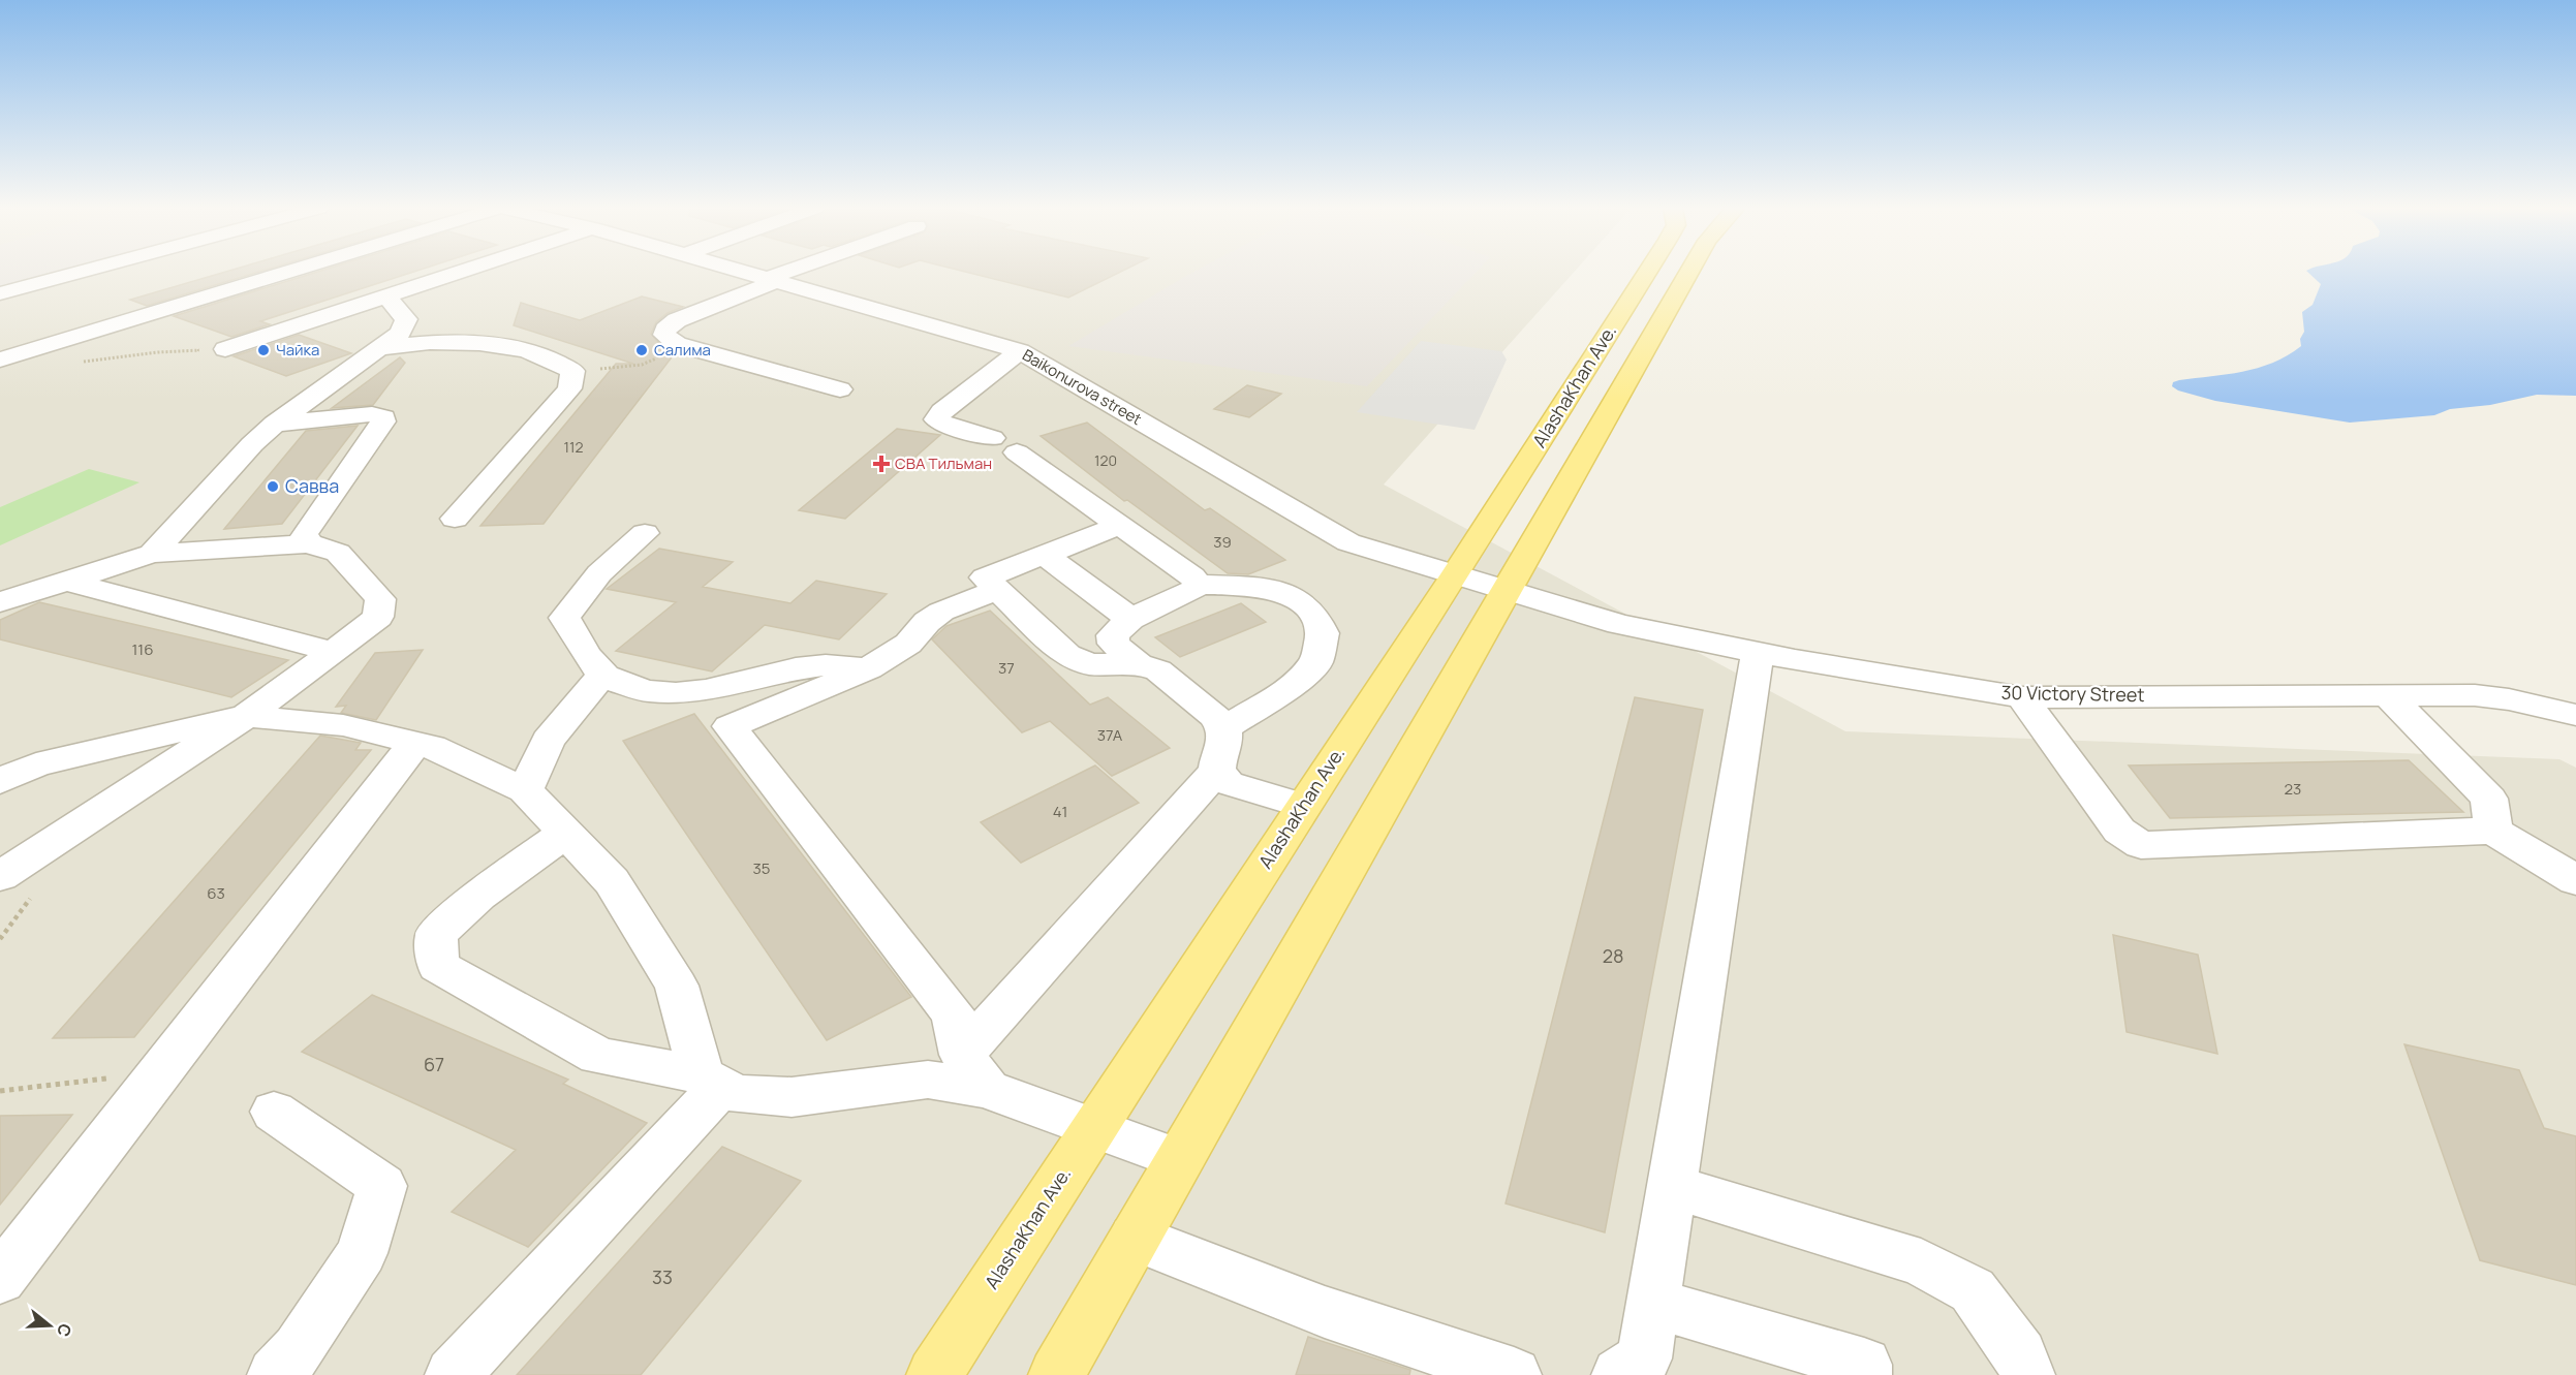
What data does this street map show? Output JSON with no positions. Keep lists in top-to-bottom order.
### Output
{
  "streets": {
    "main road": ["AlashaKhan Ave."],
    "street": ["Baikonurova street", "30 Victory Street"]
  },
  "crossings": [
    ["AlashaKhan Ave.", "Baikonurova street"],
    ["AlashaKhan Ave.", "30 Victory Street"],
    ["Baikonurova street", "30 Victory Street"]
  ],
  "places": {
    "other": ["Чайка", "Салима", "Савва"],
    "health": ["СВА Тильман"]
  },
  "house_numbers": [
    "112",
    "120",
    "39",
    "116",
    "37",
    "37А",
    "23",
    "41",
    "35",
    "63",
    "28",
    "67",
    "33"
  ],
  "north": "right"
}
